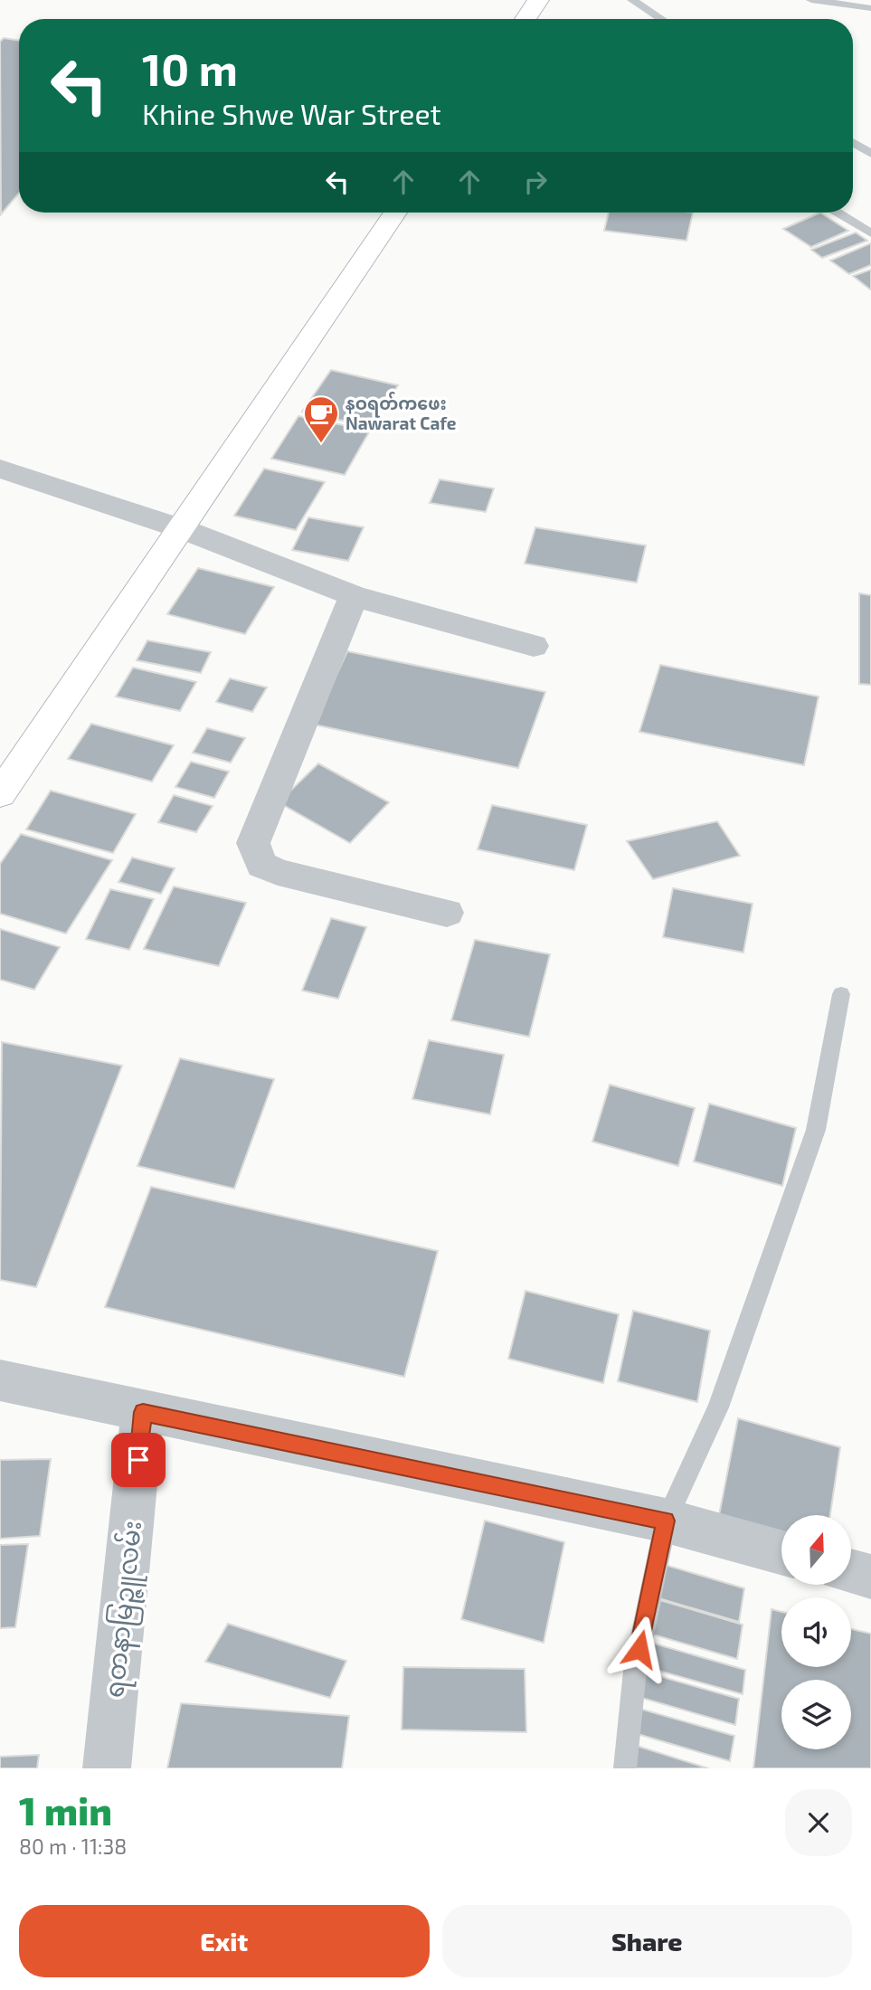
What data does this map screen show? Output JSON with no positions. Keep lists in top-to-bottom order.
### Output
{
  "streets": {
    "street": ["ရတနာမြဉ္ဇူလမ်း"]
  },
  "places": {
    "cafe": ["နဝရတ်ကဖေး Nawarat Cafe"]
  },
  "north": "top",
  "page": {
    "turn": ["10 m", "Khine Shwe War Street"],
    "heading": ["1 min", "80 m · 11:38"],
    "buttons": ["Exit", "Share"]
  }
}
